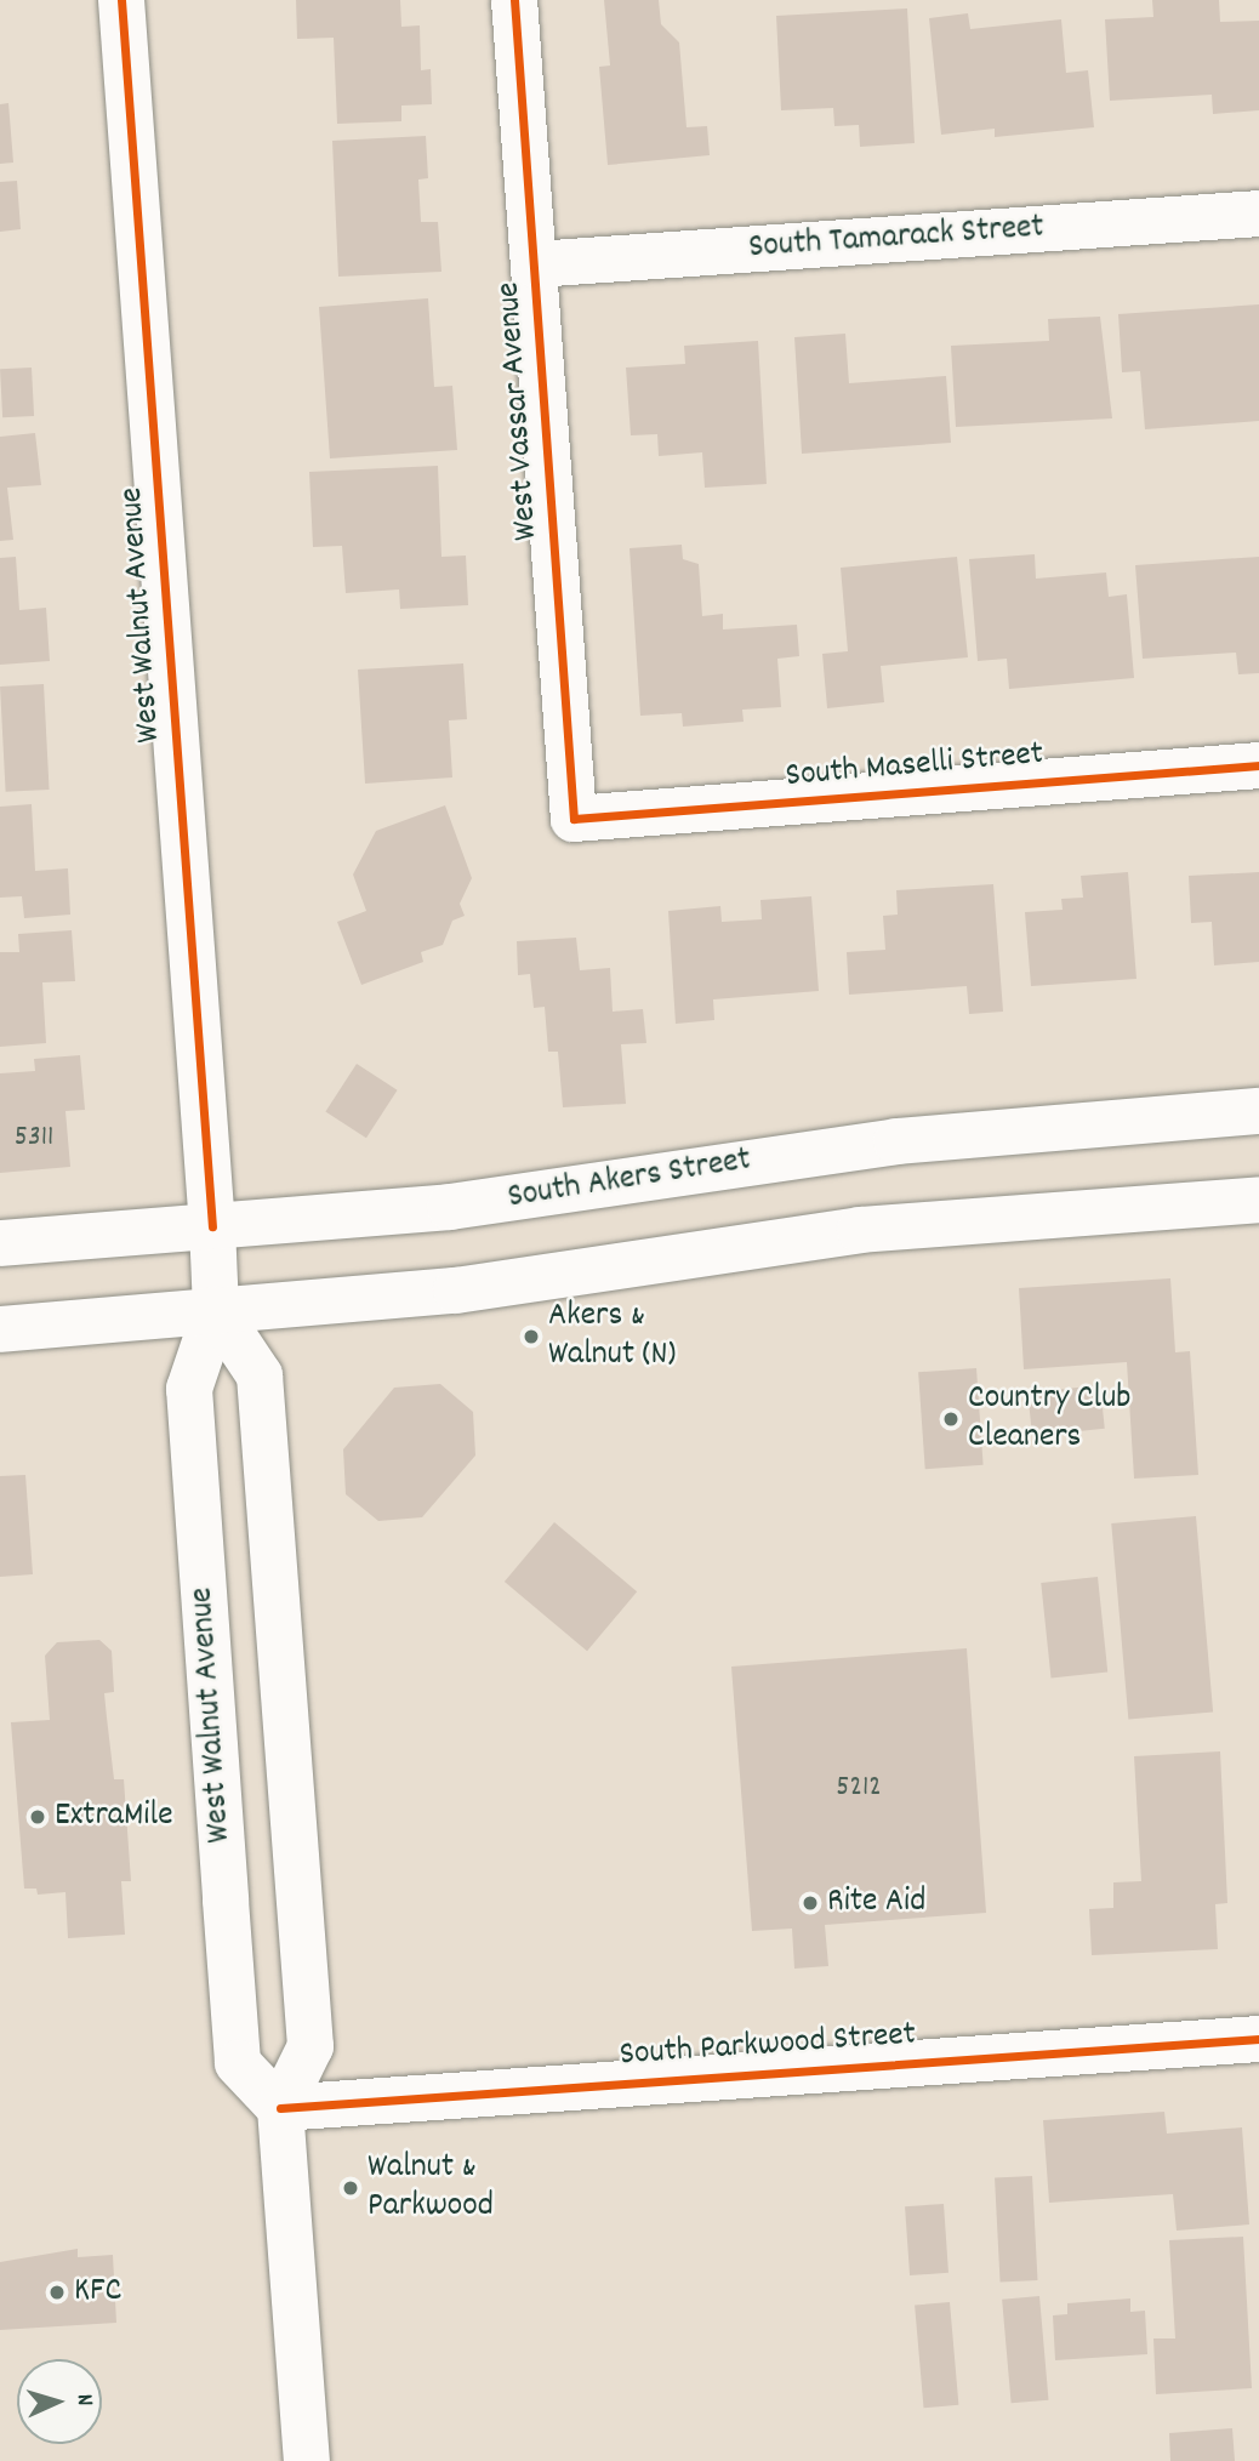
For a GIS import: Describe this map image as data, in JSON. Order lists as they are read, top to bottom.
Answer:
{
  "streets": {
    "main road": [
      "South Tamarack Street",
      "West Vassar Avenue",
      "West Walnut Avenue",
      "South Maselli Street",
      "South Akers Street",
      "South Parkwood Street"
    ]
  },
  "crossings": [
    ["South Tamarack Street", "West Vassar Avenue"],
    ["West Vassar Avenue", "South Maselli Street"],
    ["West Walnut Avenue", "South Akers Street"],
    ["West Walnut Avenue", "South Parkwood Street"]
  ],
  "places": [
    "Akers & Walnut (N)",
    "Country Club Cleaners",
    "ExtraMile",
    "Rite Aid",
    "Walnut & Parkwood",
    "KFC"
  ],
  "house_numbers": ["5311", "5212"],
  "north": "right"
}
